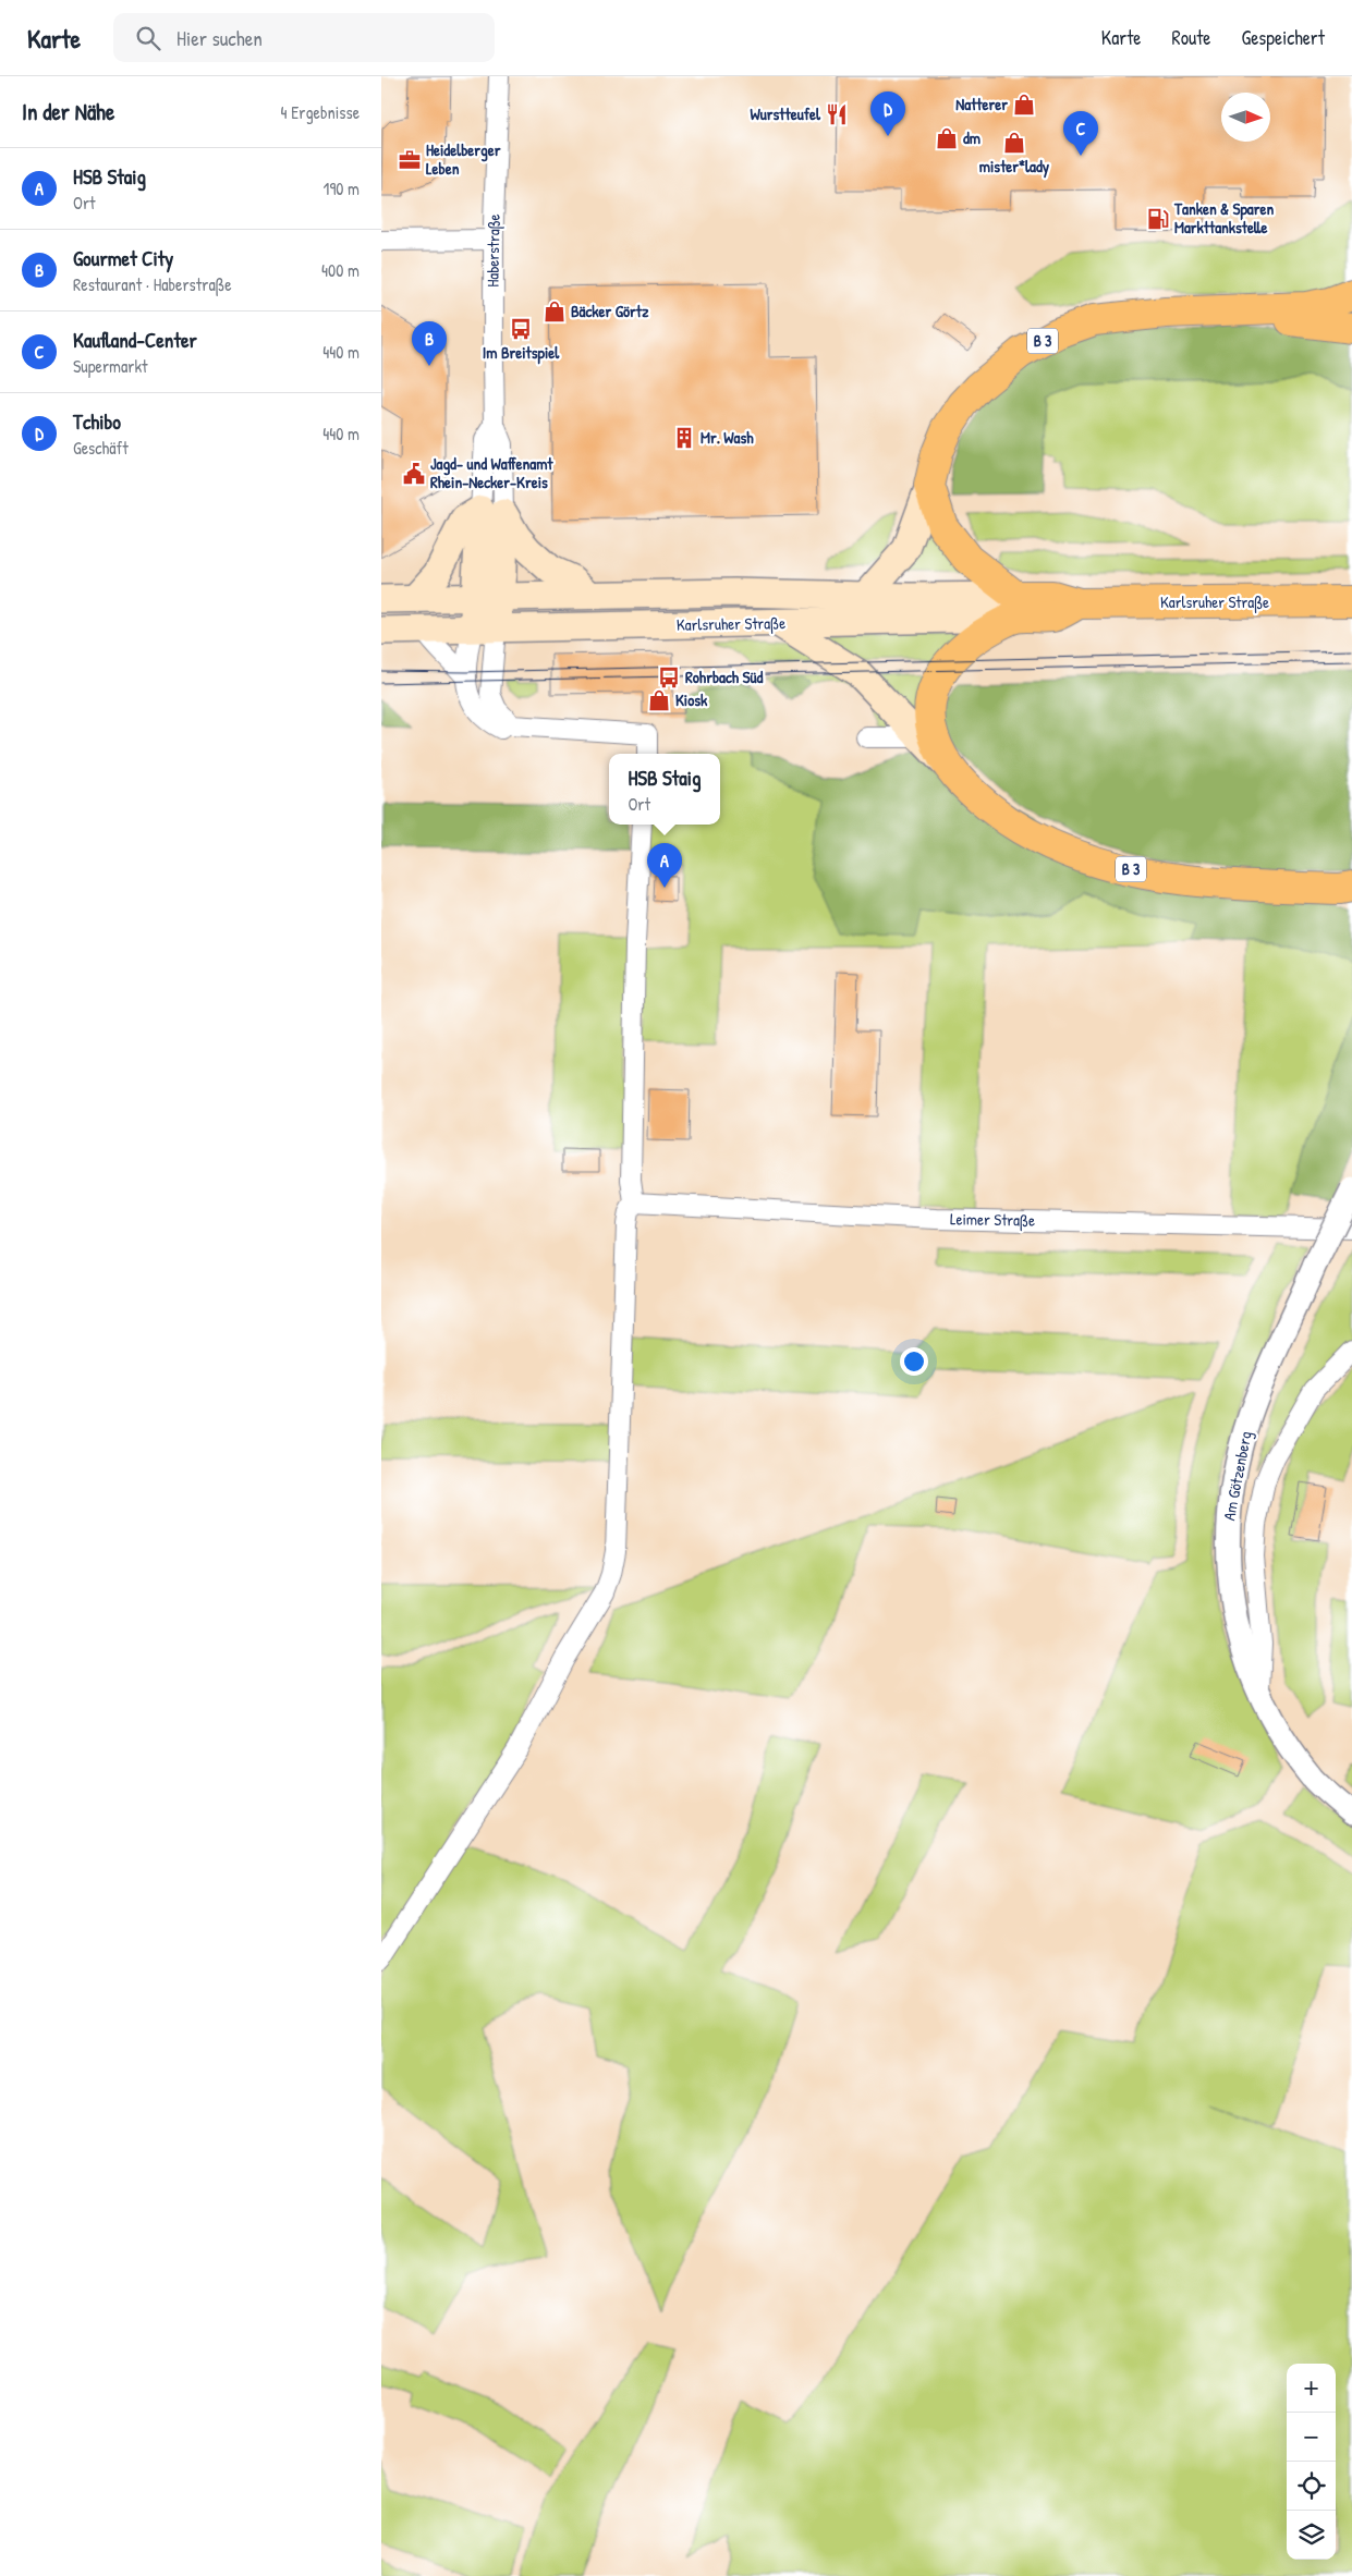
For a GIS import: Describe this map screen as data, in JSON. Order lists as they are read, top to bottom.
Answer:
{
  "streets": {
    "main road": ["B 3", "Karlsruher Straße"],
    "street": ["Haberstraße", "Leimer Straße", "Am Götzenberg"]
  },
  "places": {
    "shop": [
      "Natterer",
      "dm",
      "mister*lady",
      "Bäcker Görtz",
      "Kiosk"
    ],
    "restaurant": ["Wurstteufel"],
    "office": ["Heidelberger Leben"],
    "fuel station": ["Tanken & Sparen Markttankstelle"],
    "bus stop": ["Im Breitspiel", "Rohrbach Süd"],
    "building": ["Mr. Wash"],
    "public building": ["Jagd- und Waffenamt Rhein-Necker-Kreis"]
  },
  "north": "right",
  "page": {
    "header": "Karte",
    "search": "Hier suchen",
    "nav": ["Karte", "Route", "Gespeichert"],
    "heading": ["In der Nähe", "4 Ergebnisse"],
    "pins": [
      "D",
      "C",
      "B",
      "A"
    ],
    "list": [
      {
        "mark": "A",
        "name": "HSB Staig",
        "note": "Ort",
        "value": "190 m"
      },
      {
        "mark": "B",
        "name": "Gourmet City",
        "note": "Restaurant · Haberstraße",
        "value": "400 m"
      },
      {
        "mark": "C",
        "name": "Kaufland-Center",
        "note": "Supermarkt",
        "value": "440 m"
      },
      {
        "mark": "D",
        "name": "Tchibo",
        "note": "Geschäft",
        "value": "440 m"
      }
    ],
    "popup": ["HSB Staig", "Ort"],
    "map_buttons": ["+", "−"]
  }
}
